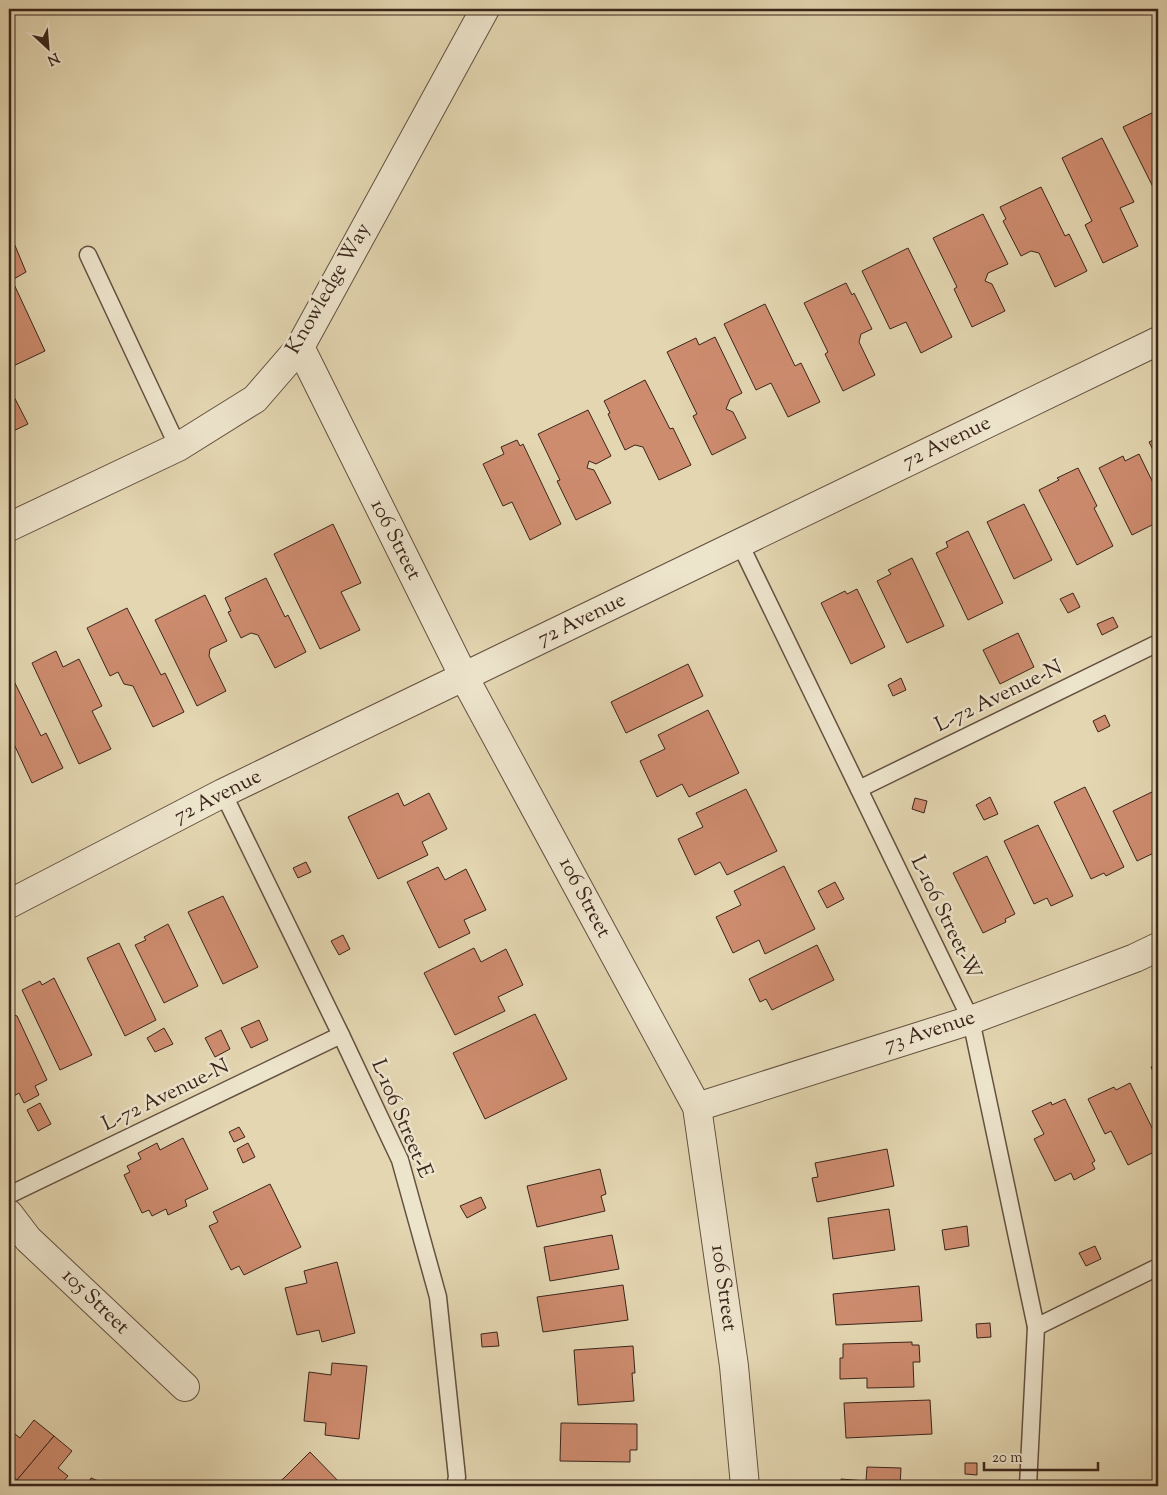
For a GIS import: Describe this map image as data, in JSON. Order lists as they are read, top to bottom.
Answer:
{
  "streets": {
    "street": [
      "Knowledge Way",
      "72 Avenue",
      "106 Street",
      "73 Avenue",
      "105 Street"
    ],
    "lane": ["L-72 Avenue-N", "L-106 Street-W", "L-106 Street-E"]
  },
  "crossings": [
    ["Knowledge Way", "106 Street"],
    ["72 Avenue", "106 Street"],
    ["72 Avenue", "L-106 Street-W"],
    ["72 Avenue", "L-106 Street-E"],
    ["106 Street", "73 Avenue"],
    ["L-72 Avenue-N", "L-106 Street-W"],
    ["L-72 Avenue-N", "L-106 Street-E"],
    ["L-106 Street-W", "73 Avenue"]
  ],
  "scale_bar": "20 m",
  "north": "bottom right"
}
